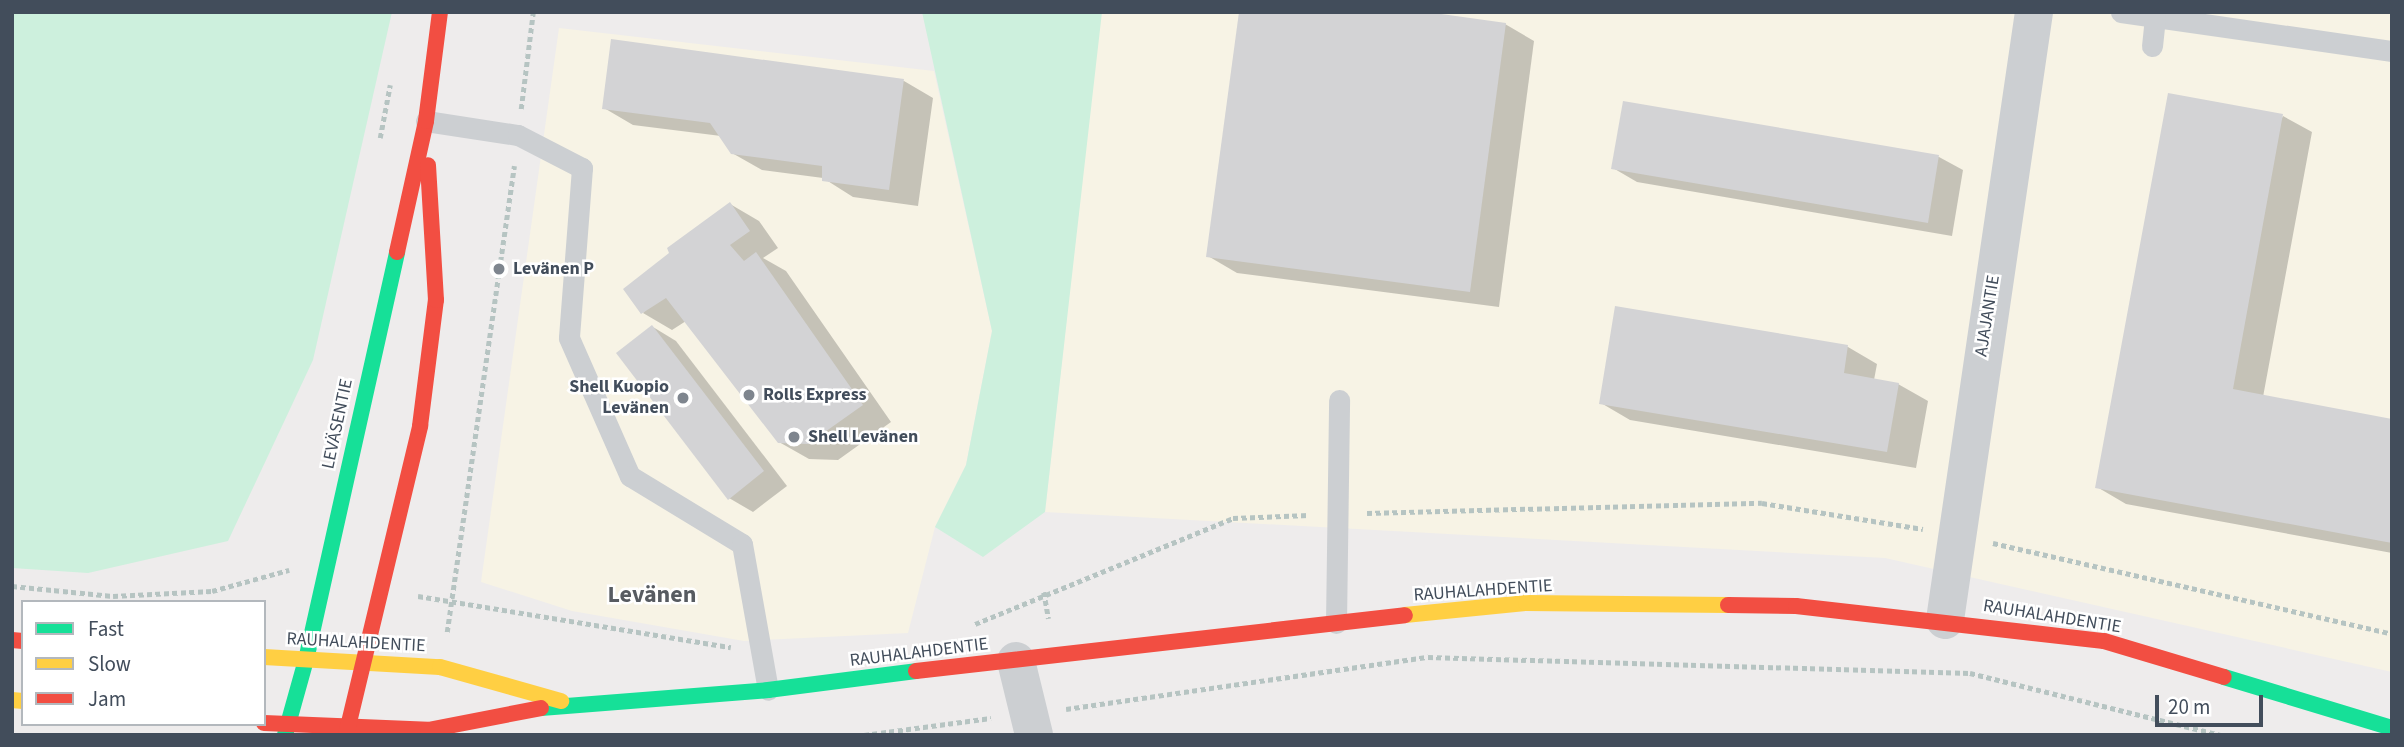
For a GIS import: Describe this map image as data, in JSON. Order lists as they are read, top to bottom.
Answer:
{
  "streets": {
    "main road": ["LEVÄSENTIE", "RAUHALAHDENTIE"],
    "street": ["AJAJANTIE"]
  },
  "crossings": [
    ["AJAJANTIE", "RAUHALAHDENTIE"],
    ["LEVÄSENTIE", "RAUHALAHDENTIE"]
  ],
  "districts": ["Levänen"],
  "places": [
    "Levänen P",
    "Rolls Express",
    "Shell Kuopio Levänen",
    "Shell Levänen"
  ],
  "legend": ["Fast", "Slow", "Jam"],
  "scale_bar": "20 m"
}
